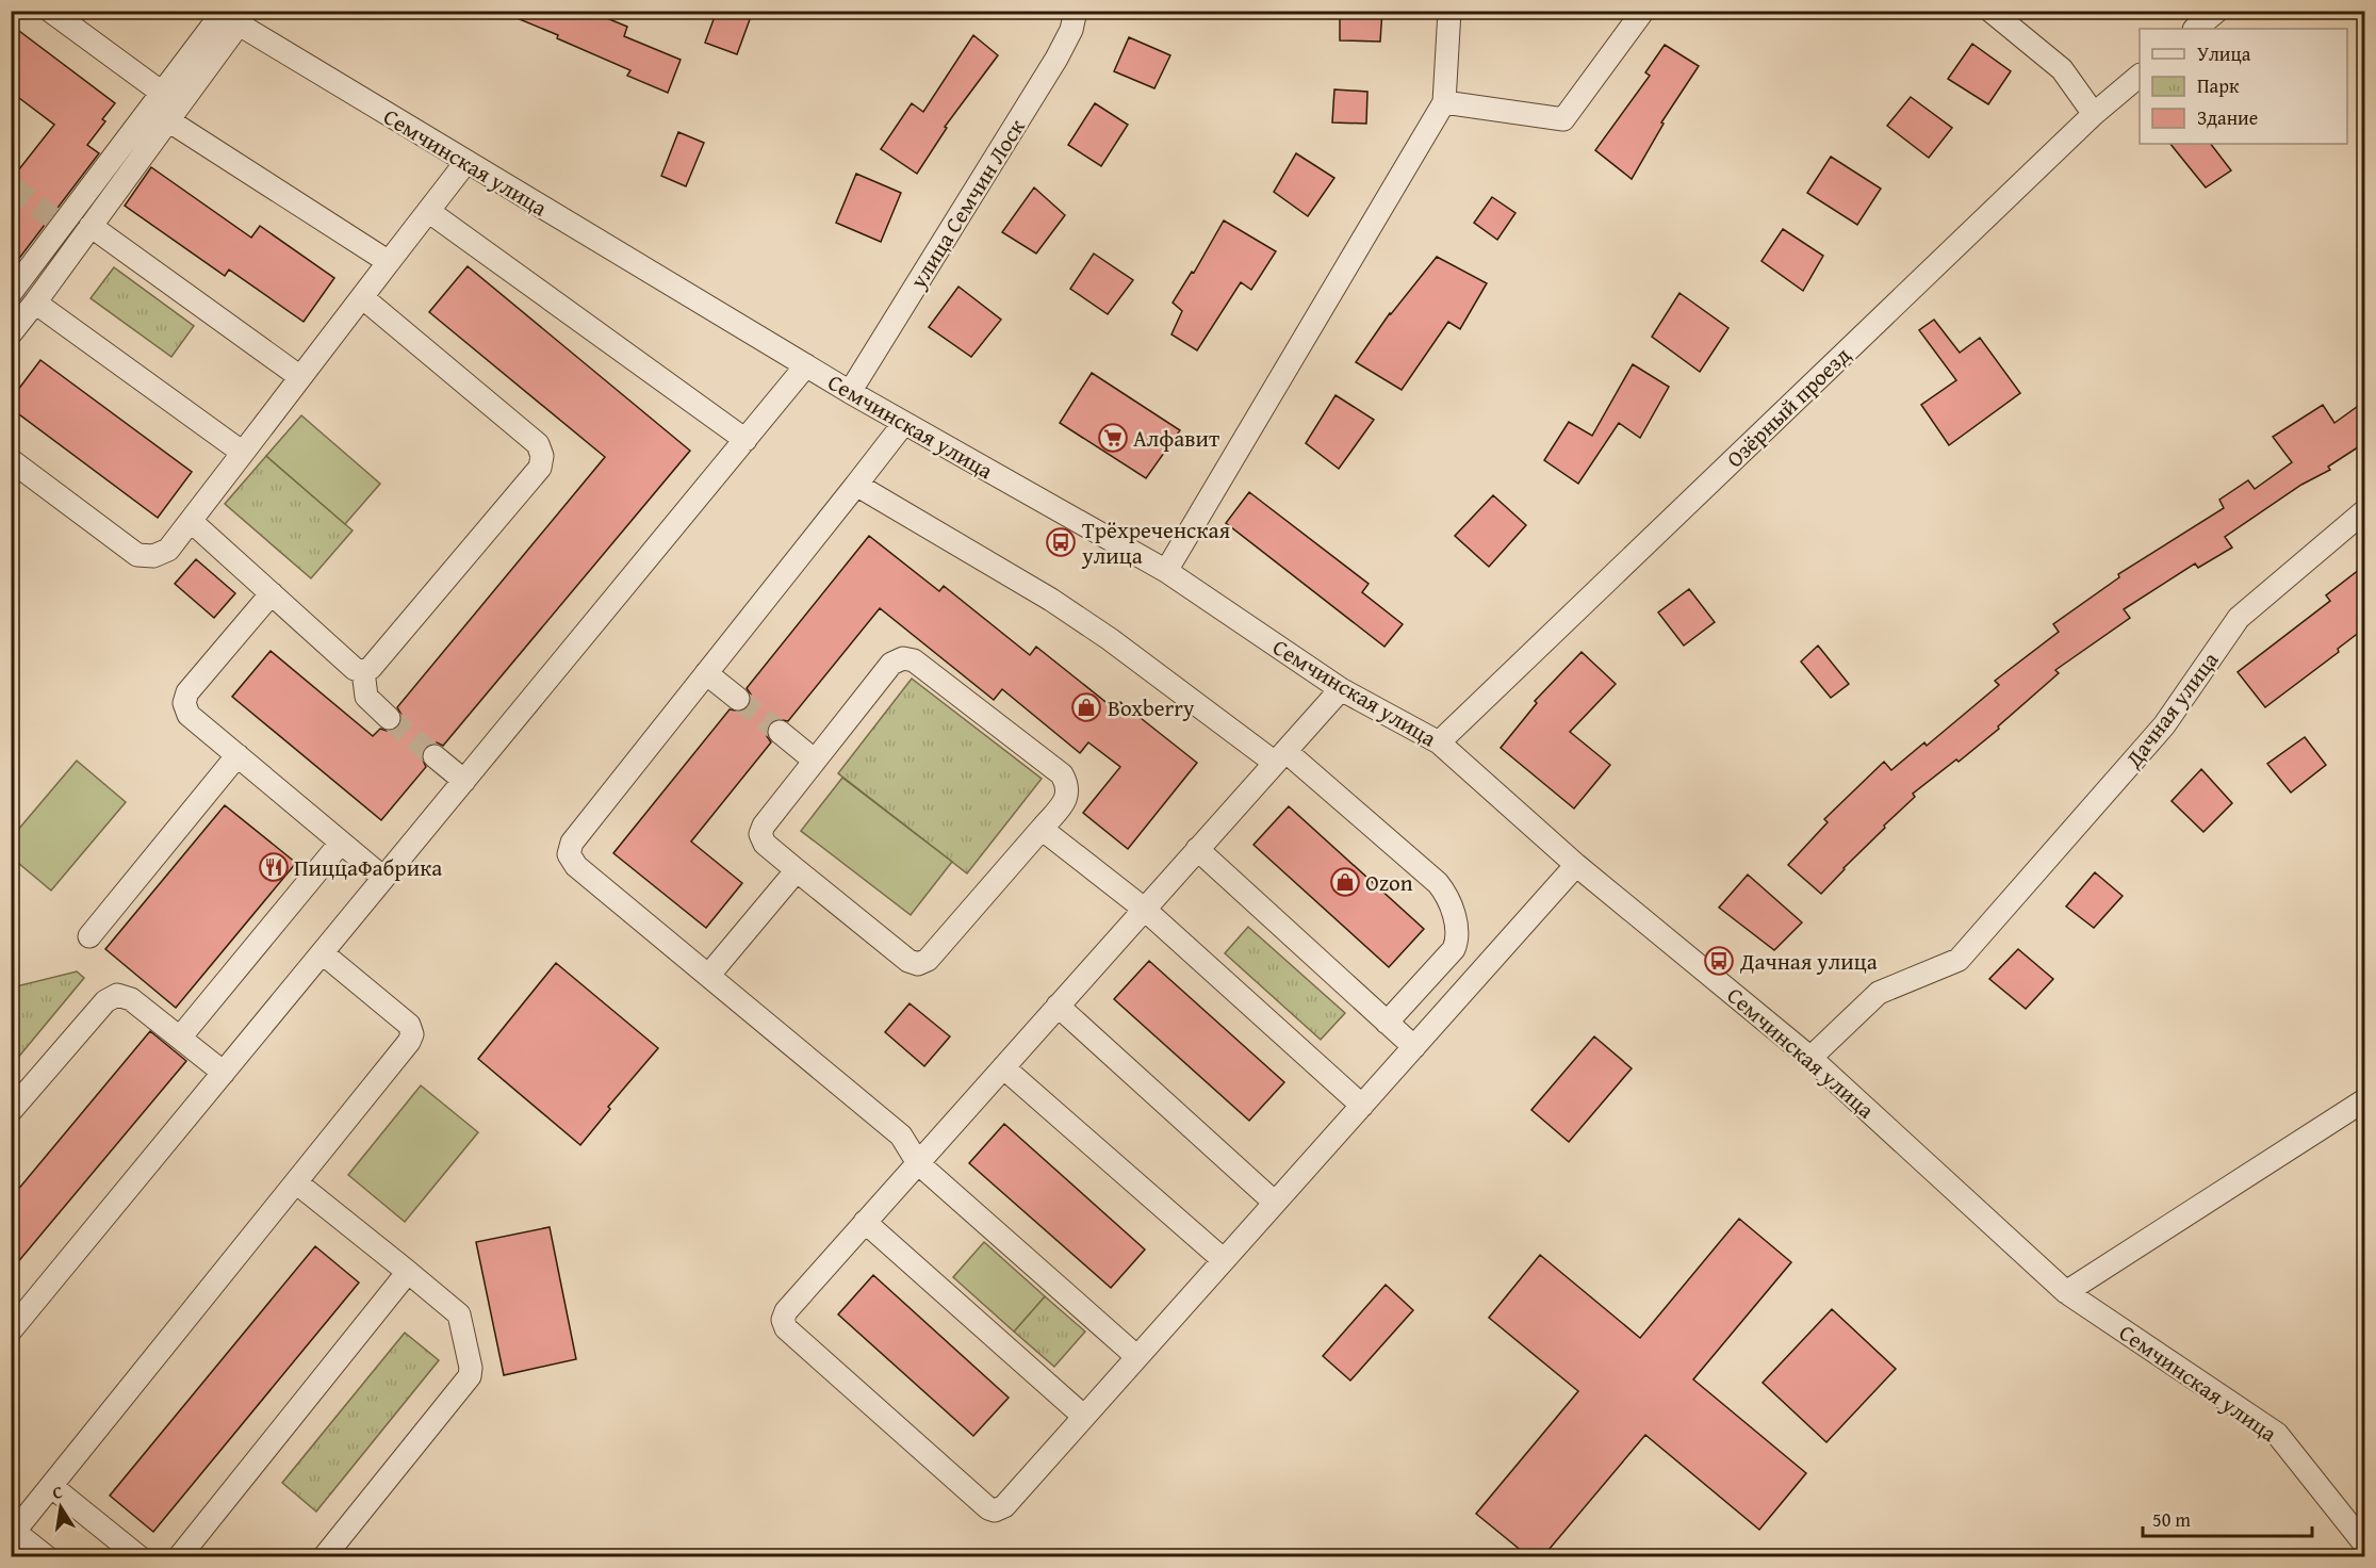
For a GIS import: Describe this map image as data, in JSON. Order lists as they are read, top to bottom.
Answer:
{
  "streets": {
    "street": [
      "Семчинская улица",
      "улица Семчин Лоск",
      "Озёрный проезд",
      "Дачная улица"
    ]
  },
  "crossings": [
    ["Семчинская улица", "улица Семчин Лоск"],
    ["Семчинская улица", "Озёрный проезд"],
    ["Семчинская улица", "Дачная улица"]
  ],
  "places": {
    "supermarket": ["Алфавит"],
    "bus stop": ["Трёхреченская улица", "Дачная улица"],
    "shop": ["Boxberry", "Ozon"],
    "restaurant": ["ПиццаФабрика"]
  },
  "legend": ["Улица", "Парк", "Здание"],
  "scale_bar": "50 m",
  "north": "top"
}
